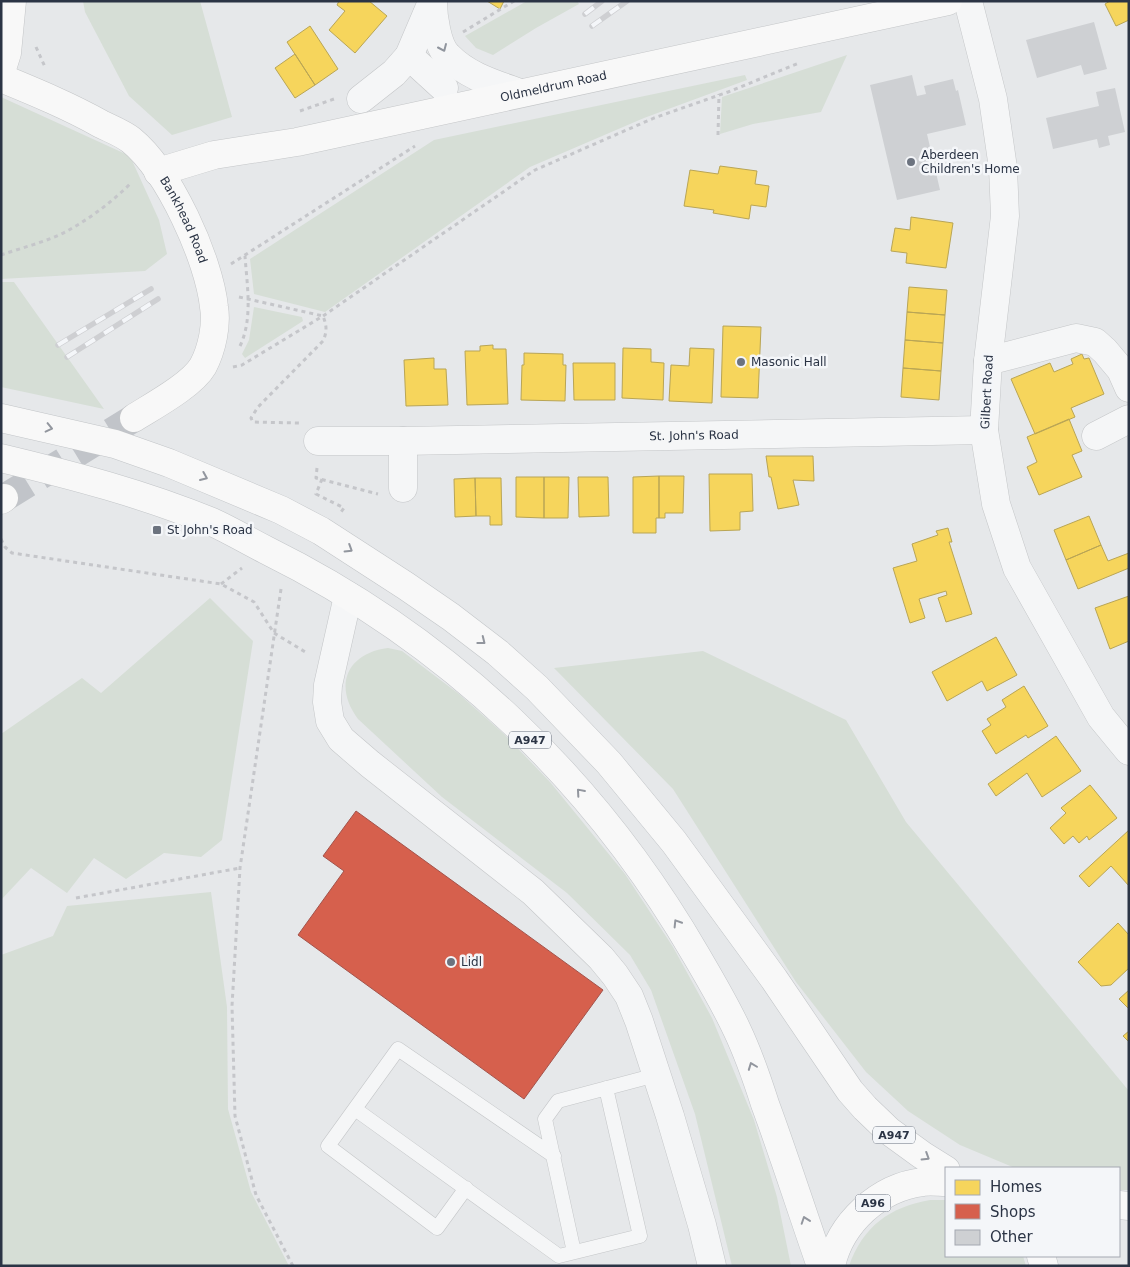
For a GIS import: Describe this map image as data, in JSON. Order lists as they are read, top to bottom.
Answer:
{
  "streets": {
    "main road": [
      "Oldmeldrum Road",
      "Bankhead Road",
      "A947",
      "A96"
    ],
    "street": ["Gilbert Road", "St. John's Road"]
  },
  "crossings": [
    ["Oldmeldrum Road", "Bankhead Road"],
    ["Gilbert Road", "St. John's Road"]
  ],
  "places": {
    "other": ["Aberdeen Children's Home", "Masonic Hall", "Lidl"],
    "transit": ["St John's Road"]
  },
  "legend": ["Homes", "Shops", "Other"]
}
